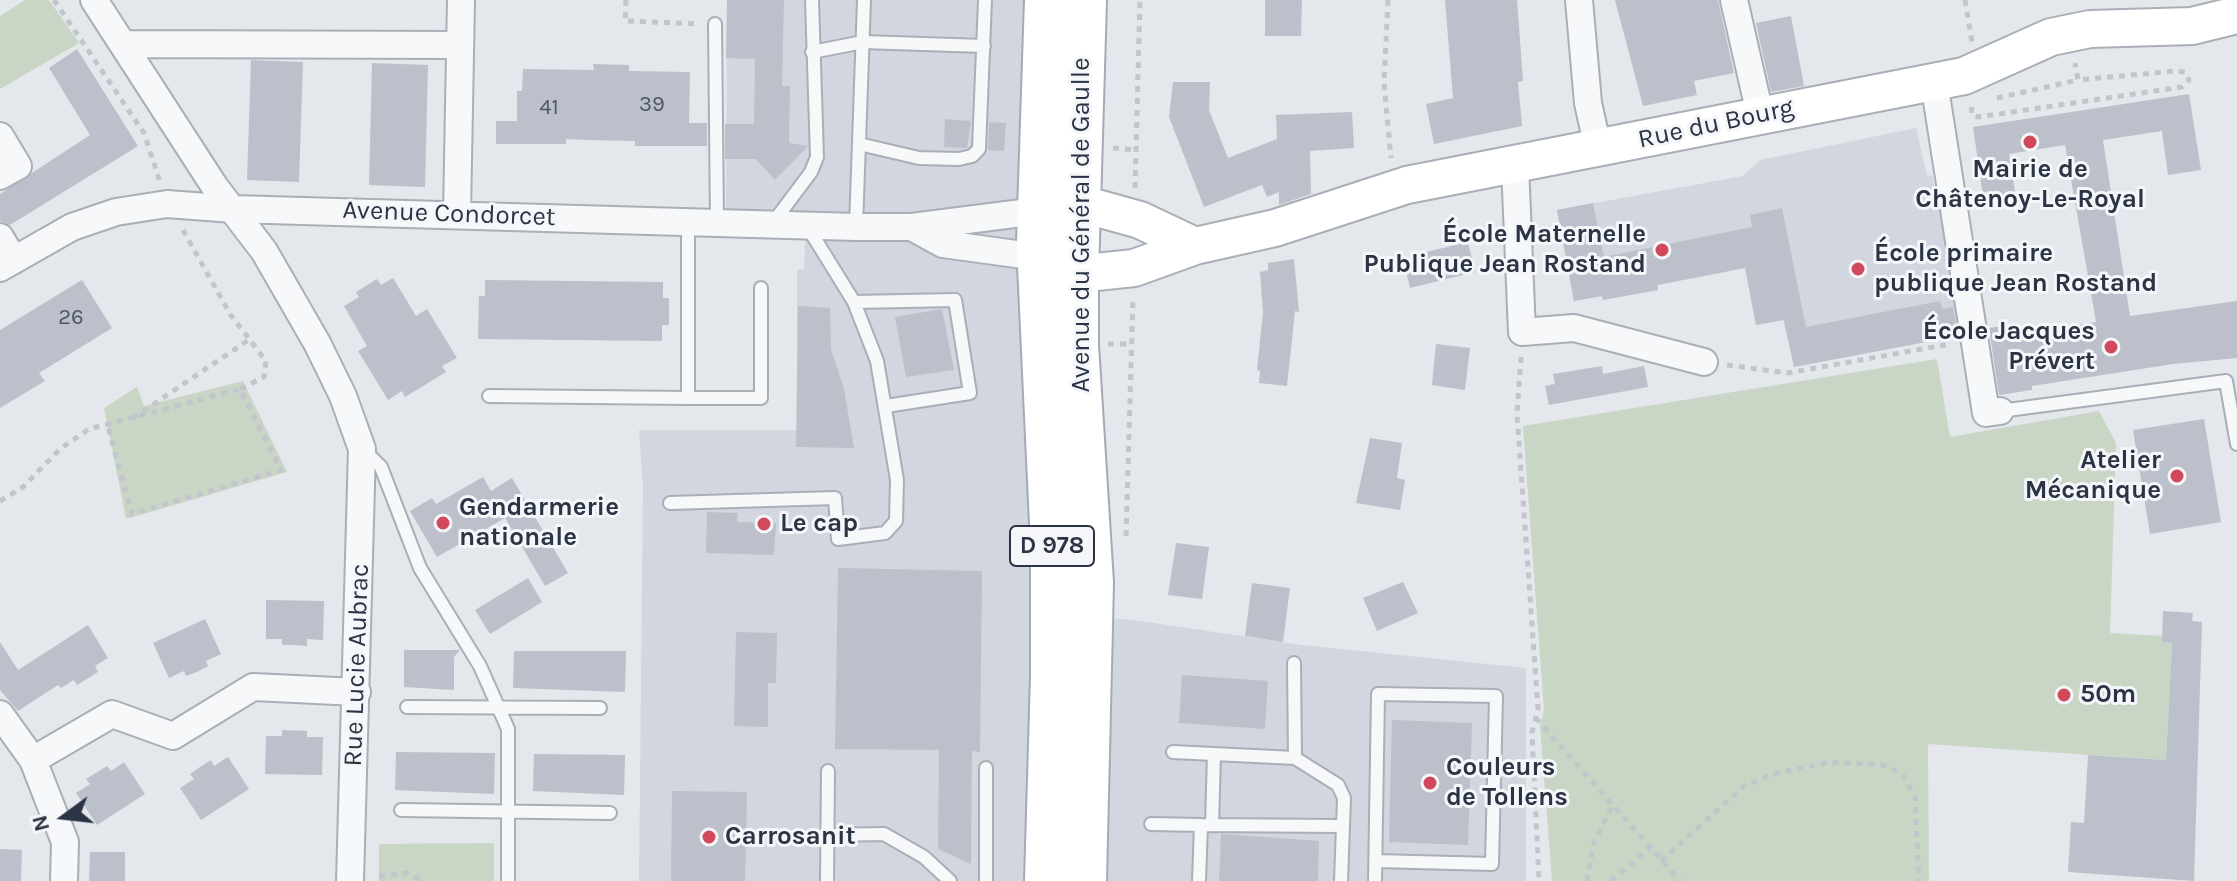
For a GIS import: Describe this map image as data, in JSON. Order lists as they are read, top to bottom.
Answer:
{
  "streets": {
    "main road": ["Avenue du Général de Gaulle", "D 978"],
    "street": ["Rue du Bourg", "Avenue Condorcet", "Rue Lucie Aubrac"]
  },
  "crossings": [
    ["Rue du Bourg", "Avenue Condorcet"],
    ["Rue du Bourg", "Avenue du Général de Gaulle"],
    ["Avenue Condorcet", "Avenue du Général de Gaulle"]
  ],
  "places": [
    "Mairie de Châtenoy-Le-Royal",
    "École Maternelle Publique Jean Rostand",
    "École primaire publique Jean Rostand",
    "École Jacques Prévert",
    "Atelier Mécanique",
    "Gendarmerie nationale",
    "Le cap",
    "50m",
    "Couleurs de Tollens",
    "Carrosanit"
  ],
  "house_numbers": ["39", "41", "26"],
  "north": "left"
}
